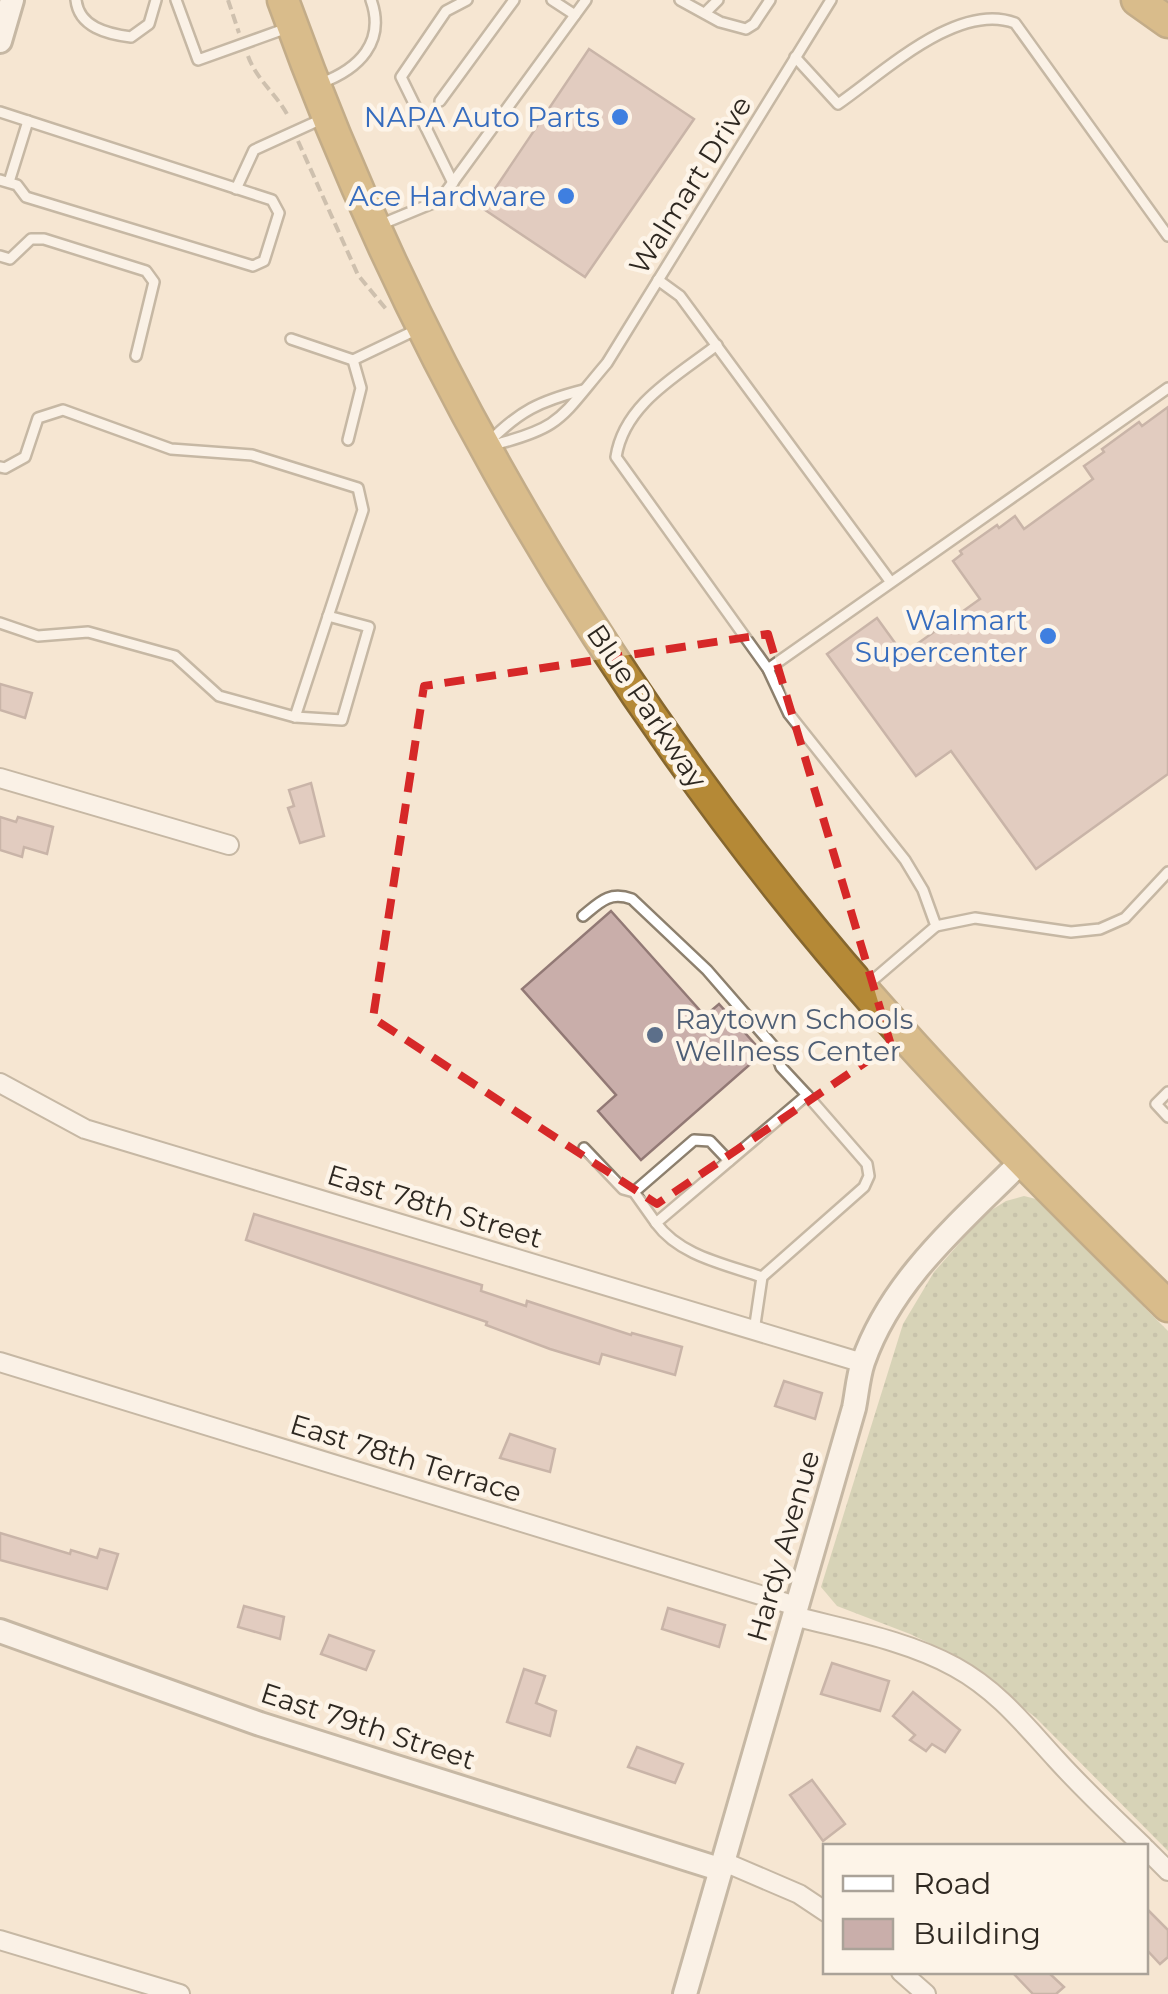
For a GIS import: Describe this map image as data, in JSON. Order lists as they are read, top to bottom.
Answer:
{
  "streets": {
    "highway": ["Blue Parkway"],
    "street": [
      "East 78th Street",
      "East 78th Terrace",
      "Hardy Avenue",
      "East 79th Street"
    ],
    "lane": ["Walmart Drive"]
  },
  "crossings": [
    ["Walmart Drive", "Blue Parkway"],
    ["Blue Parkway", "Hardy Avenue"],
    ["East 78th Street", "Hardy Avenue"],
    ["East 78th Terrace", "Hardy Avenue"],
    ["Hardy Avenue", "East 79th Street"]
  ],
  "places": [
    "NAPA Auto Parts",
    "Ace Hardware",
    "Walmart Supercenter",
    "Raytown Schools Wellness Center"
  ],
  "legend": ["Road", "Building"]
}
